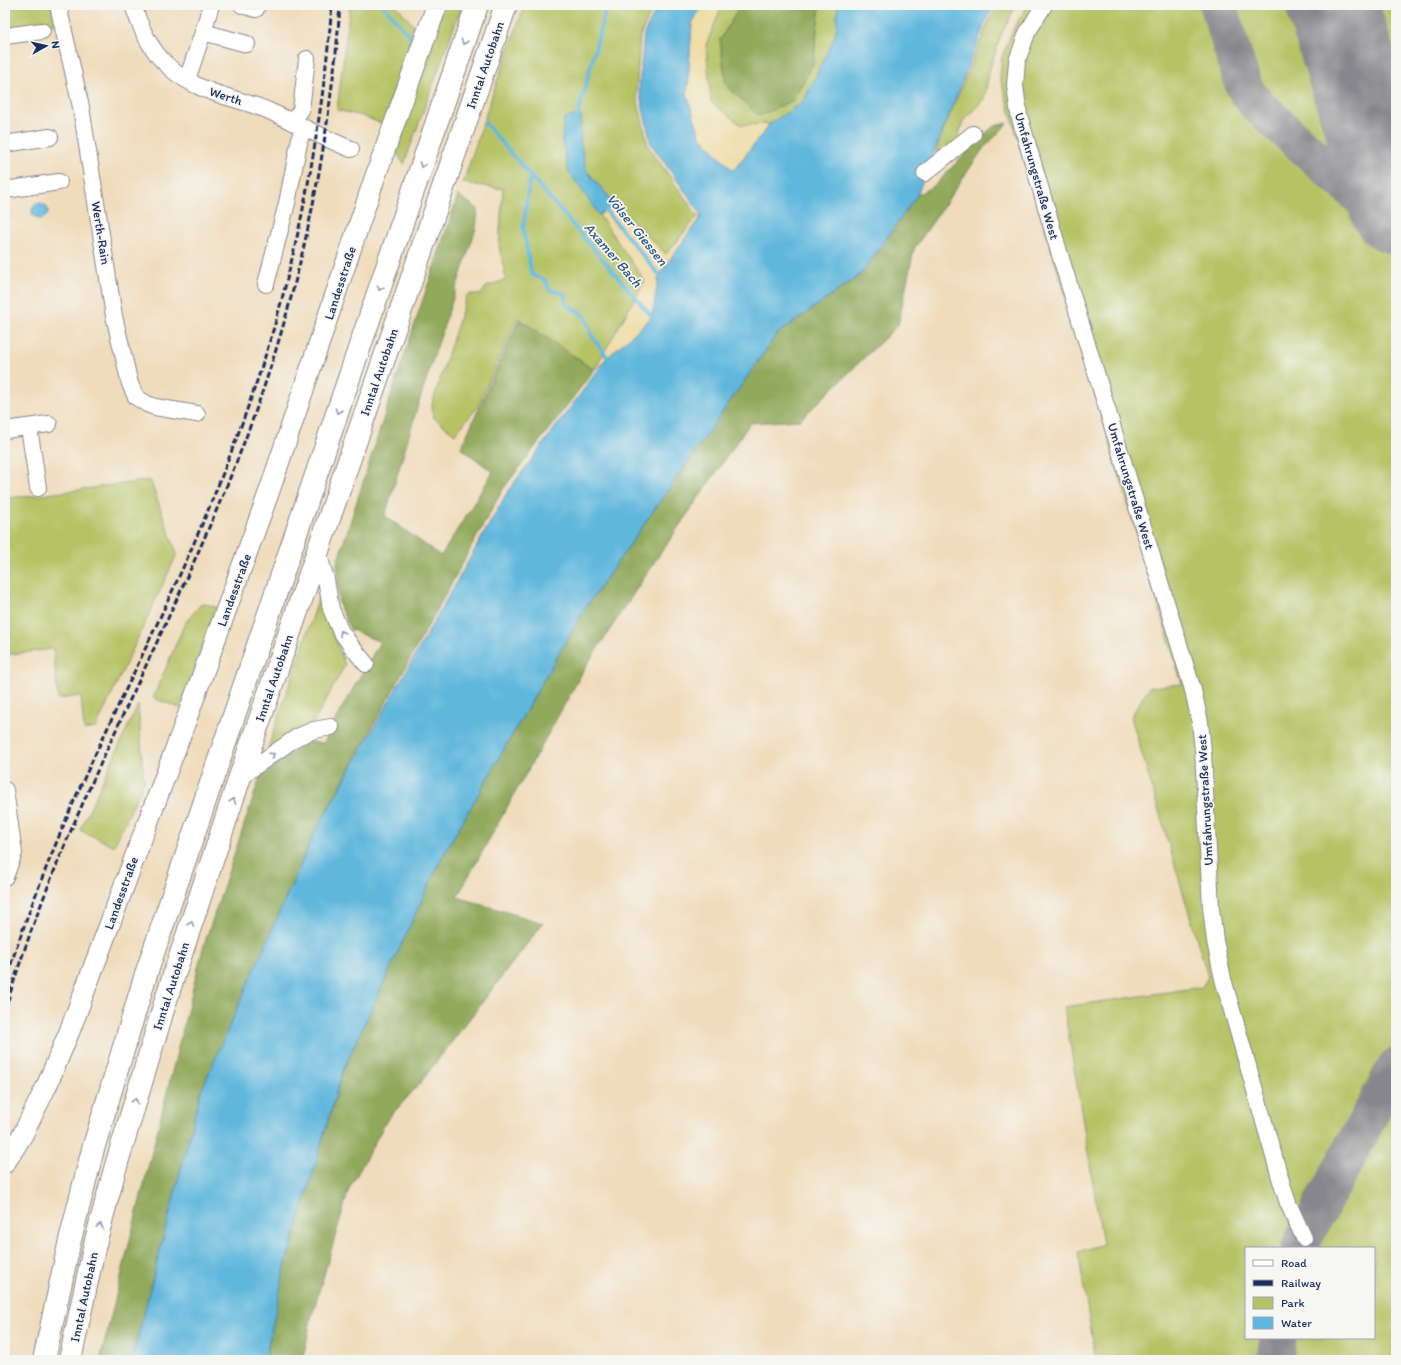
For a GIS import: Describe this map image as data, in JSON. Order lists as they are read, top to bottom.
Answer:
{
  "streets": {
    "highway": ["Inntal Autobahn"],
    "main road": ["Landesstraße"],
    "street": ["Werth", "Umfahrungstraße West", "Werth-Rain"]
  },
  "water": ["Völser Giessen", "Axamer Bach"],
  "legend": [
    "Road",
    "Railway",
    "Park",
    "Water"
  ],
  "north": "right"
}
